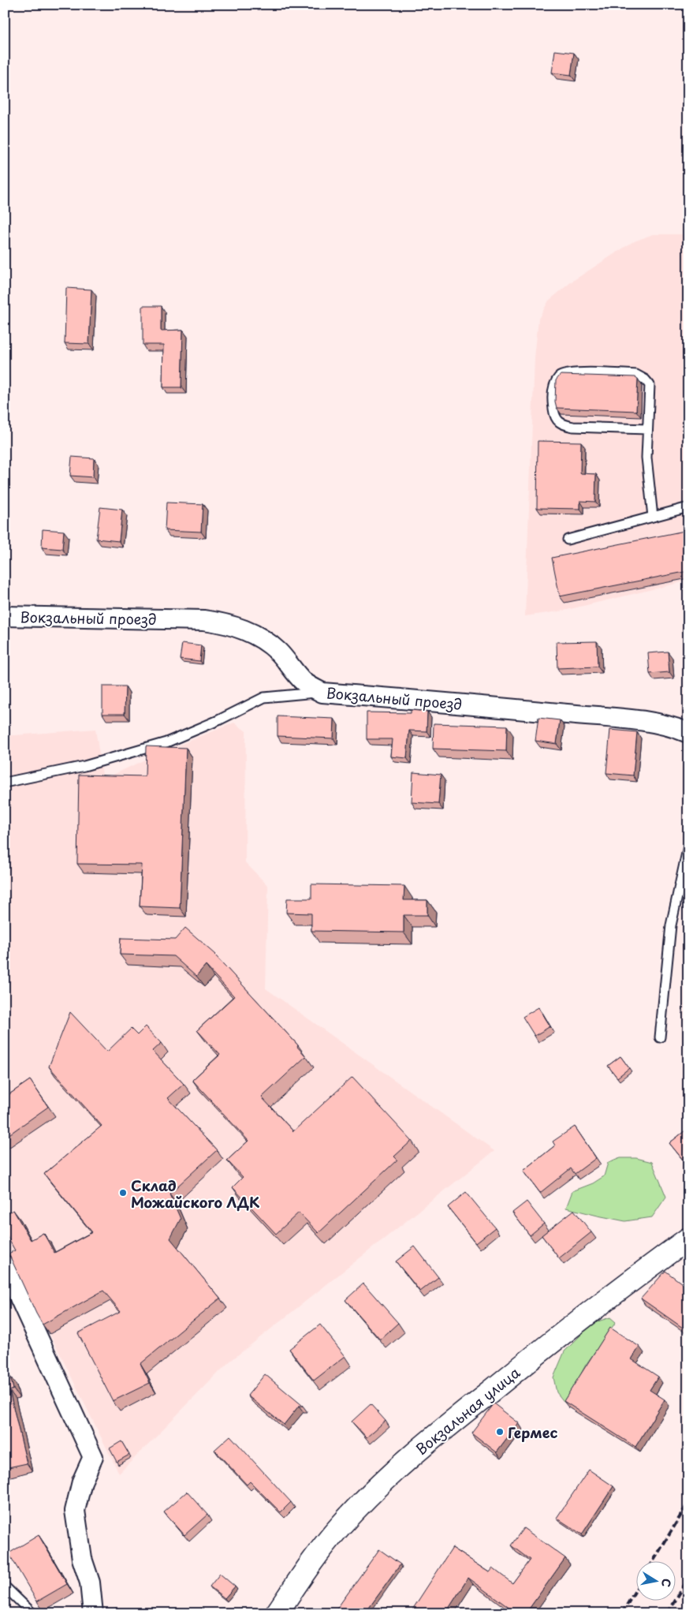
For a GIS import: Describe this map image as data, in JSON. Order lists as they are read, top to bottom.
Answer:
{
  "streets": {
    "main road": ["Вокзальная улица"],
    "street": ["Вокзальный проезд"]
  },
  "places": ["Склад Можайского ЛДК", "Гермес"],
  "north": "right"
}
